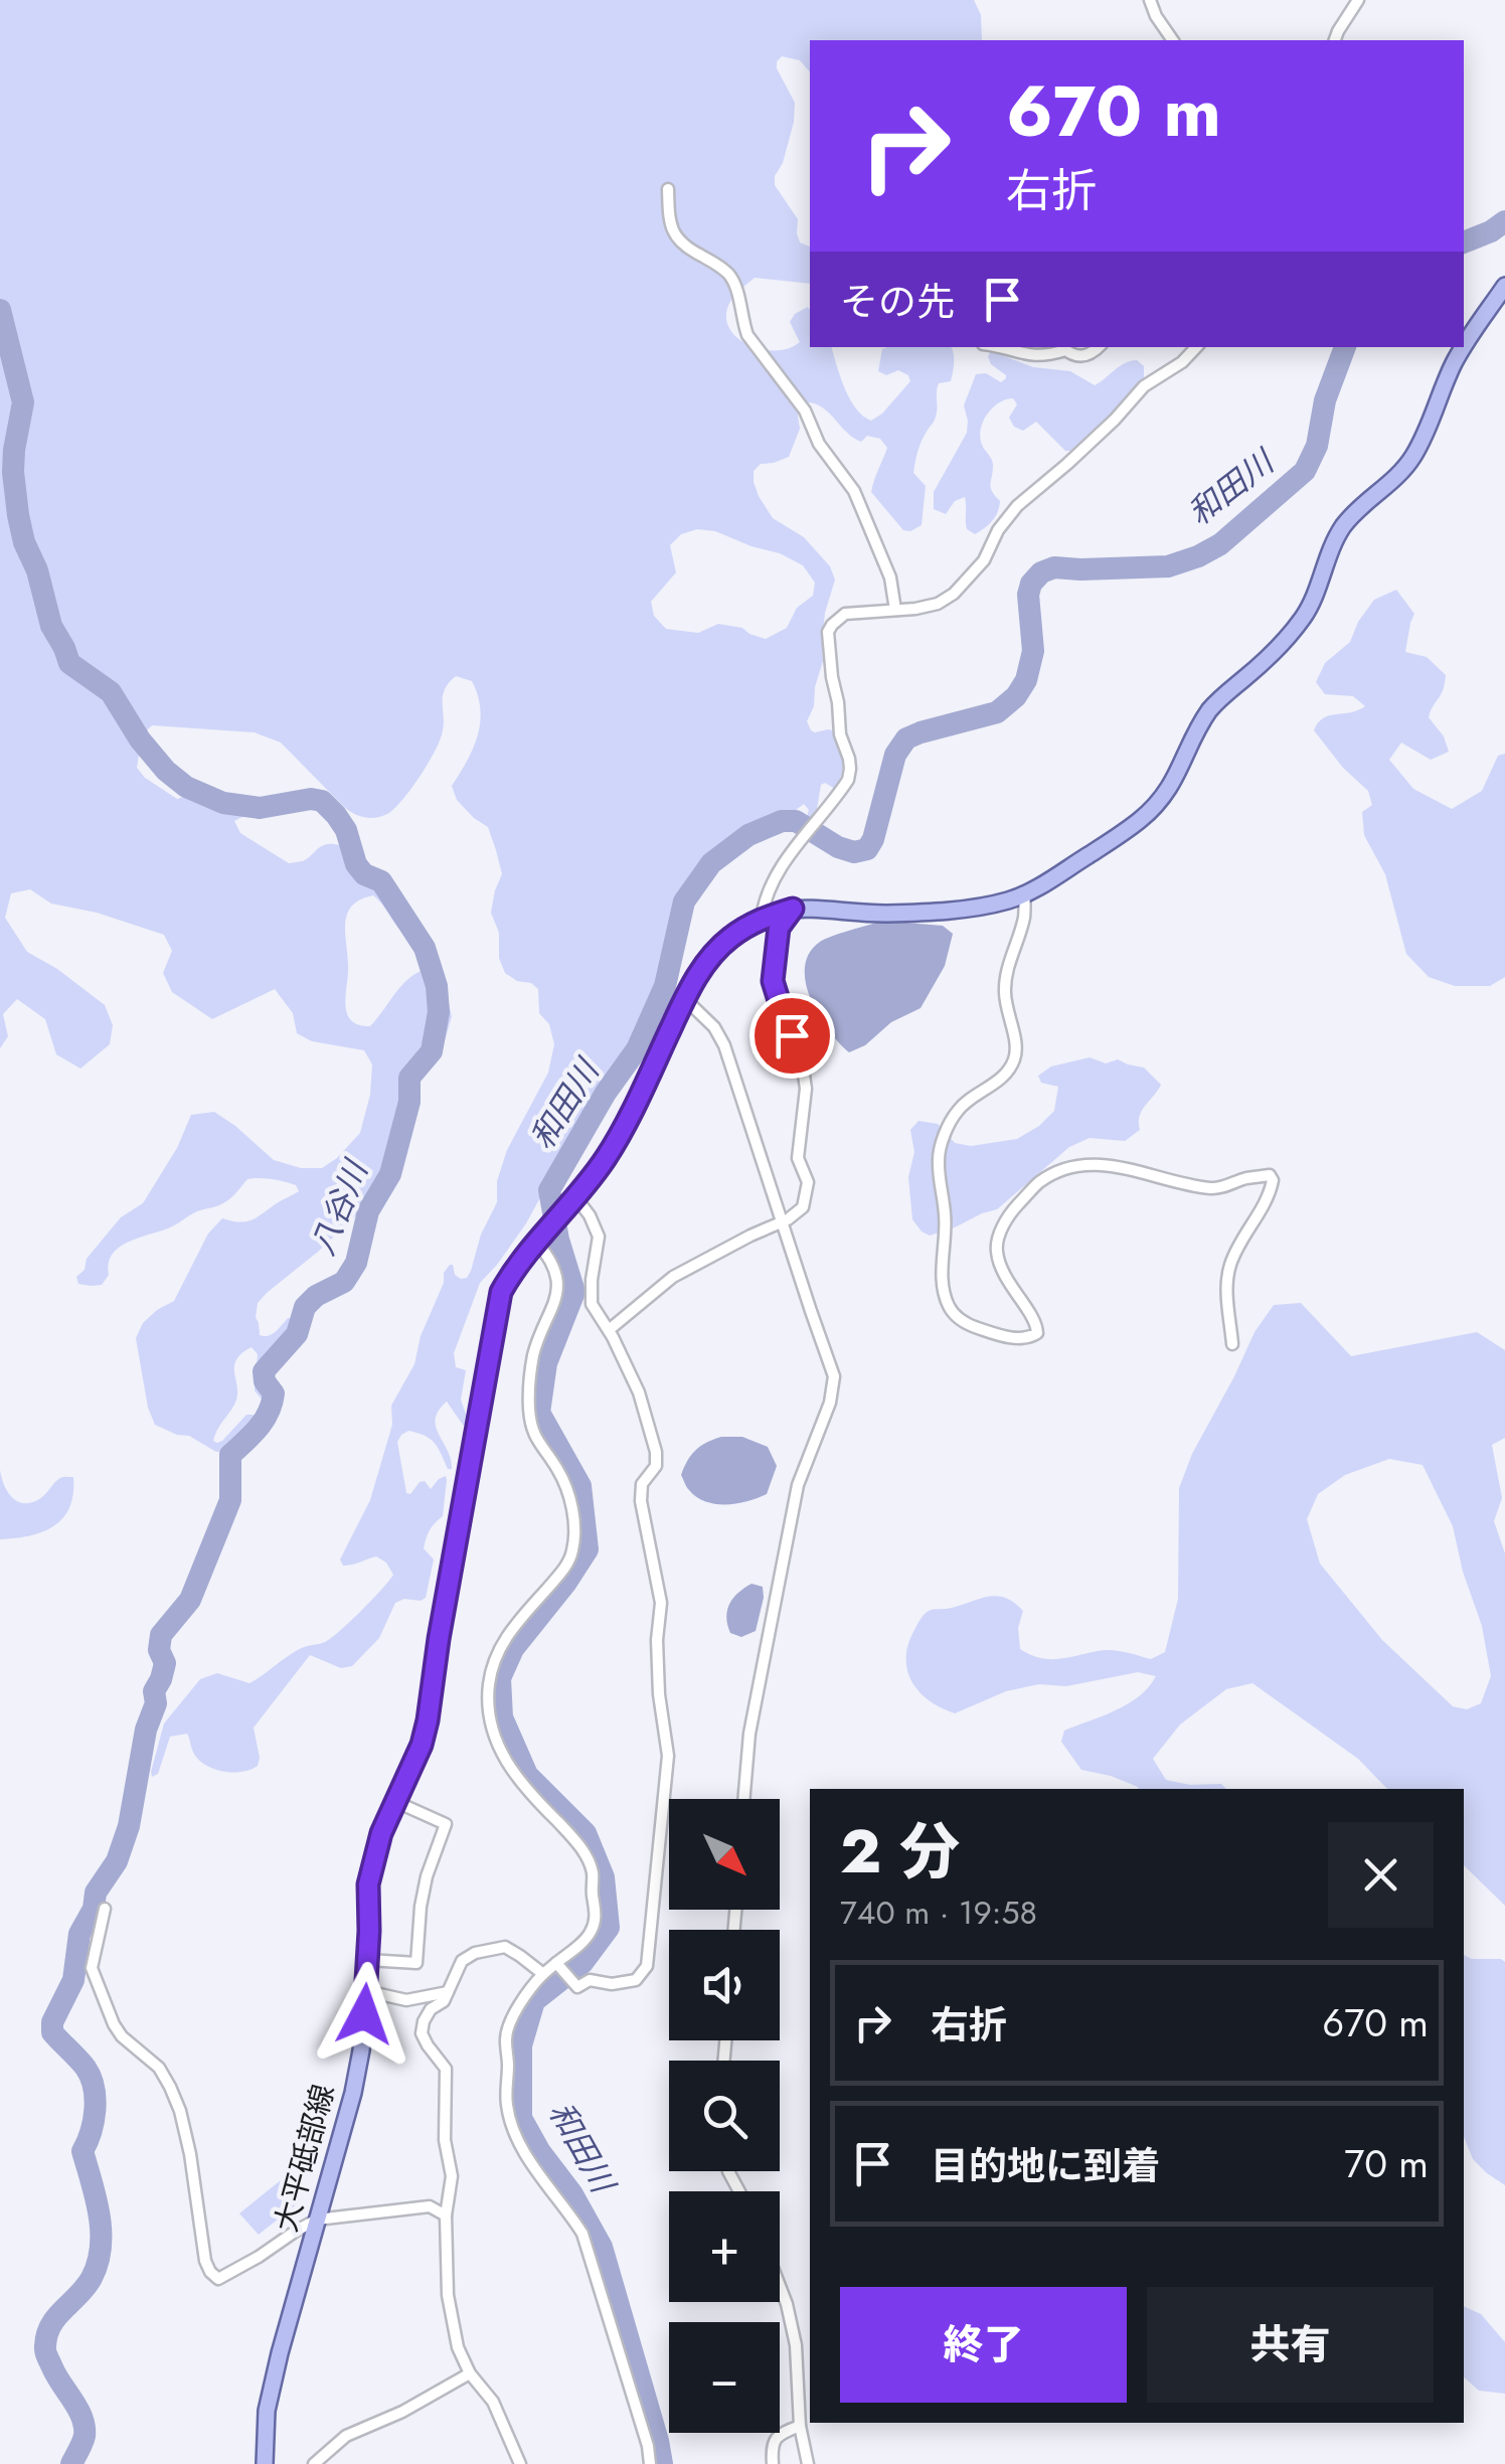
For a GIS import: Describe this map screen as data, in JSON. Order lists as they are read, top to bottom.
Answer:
{
  "streets": {
    "main road": ["大平砥部線"]
  },
  "water": ["和田川", "八谷川"],
  "north": "bottom right",
  "page": {
    "turn": ["670 m", "右折"],
    "then": "その先",
    "heading": ["2 分", "740 m · 19:58"],
    "map_buttons": ["+", "−"],
    "list": [
      {
        "name": "右折",
        "value": "670 m"
      },
      {
        "name": "目的地に到着",
        "value": "70 m"
      }
    ],
    "buttons": ["終了", "共有"]
  }
}
